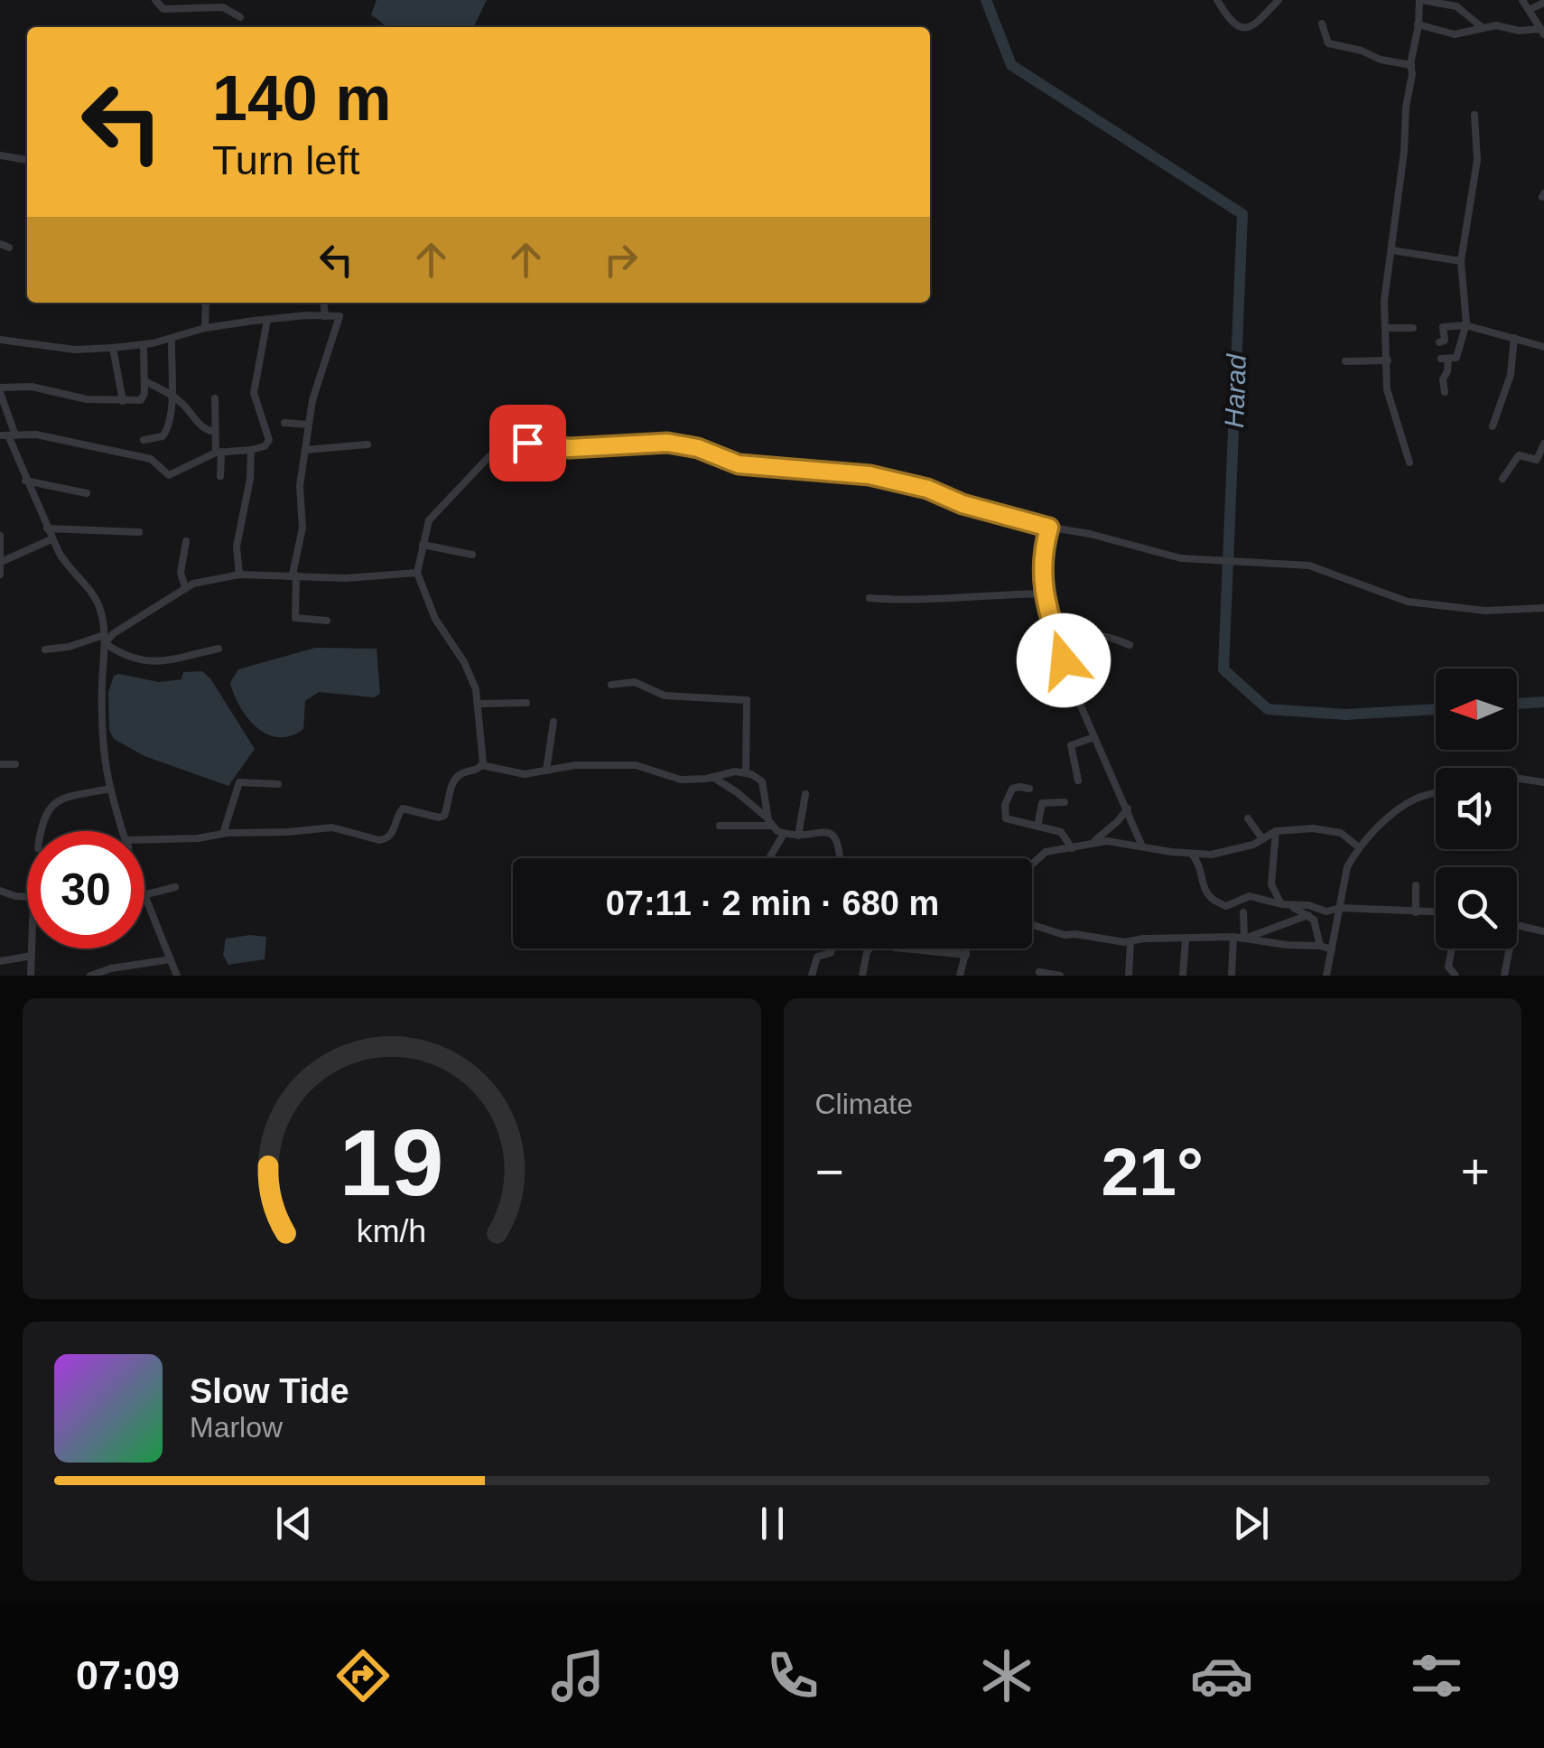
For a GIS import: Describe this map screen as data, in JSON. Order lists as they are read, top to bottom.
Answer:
{
  "water": ["Harad"],
  "north": "left",
  "page": {
    "turn": ["140 m", "Turn left"],
    "limit": "30",
    "trip": "07:11 · 2 min · 680 m",
    "tile": "Climate",
    "heat": ["−", "21°", "+"],
    "song": ["Slow Tide", "Marlow"],
    "tabs": "07:09",
    "gauge": ["19", "km/h"]
  }
}
